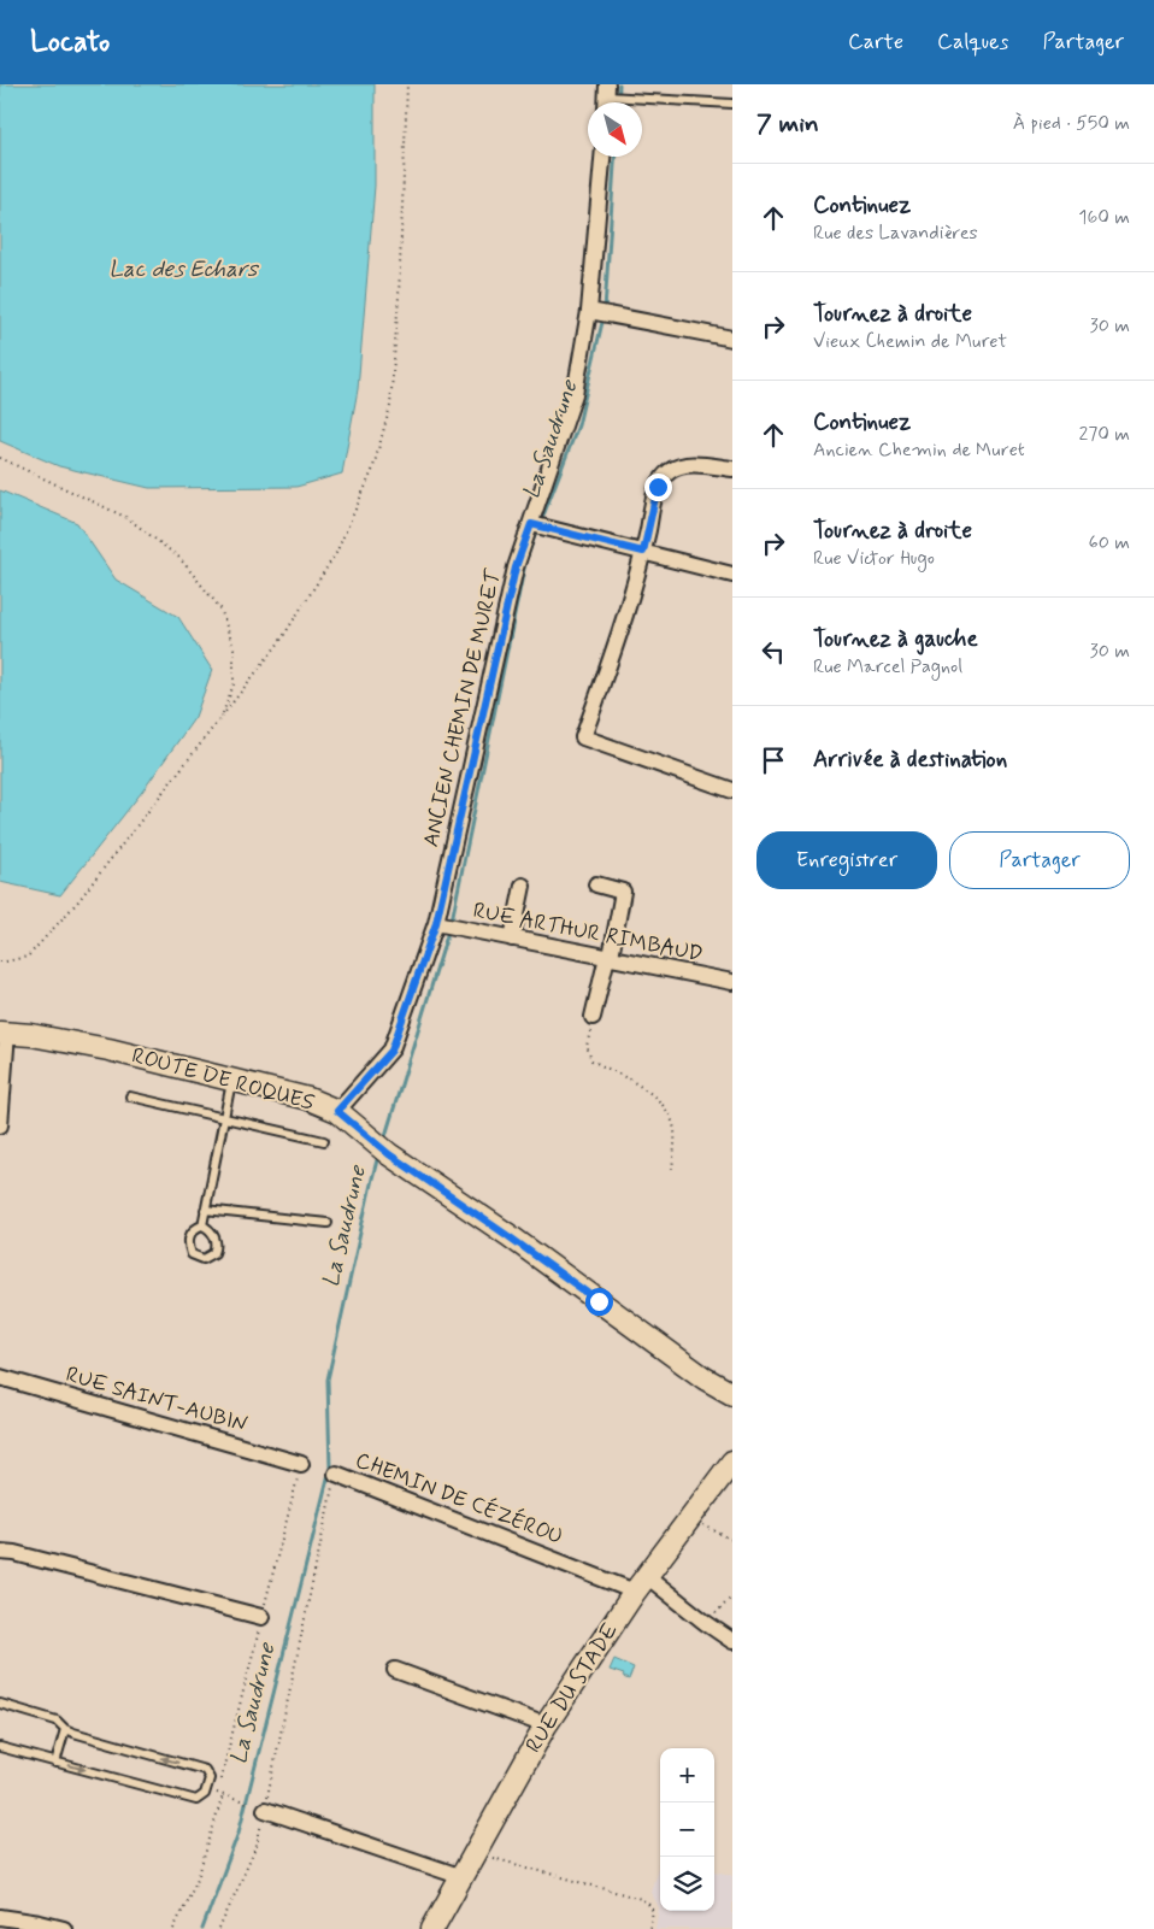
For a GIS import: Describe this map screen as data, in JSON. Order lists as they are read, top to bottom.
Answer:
{
  "streets": {
    "street": [
      "ANCIEN CHEMIN DE MURET",
      "RUE ARTHUR RIMBAUD",
      "ROUTE DE ROQUES",
      "RUE SAINT-AUBIN",
      "CHEMIN DE CÉZÉROU",
      "RUE DU STADE"
    ]
  },
  "crossings": [
    ["ANCIEN CHEMIN DE MURET", "RUE ARTHUR RIMBAUD"],
    ["ANCIEN CHEMIN DE MURET", "ROUTE DE ROQUES"],
    ["CHEMIN DE CÉZÉROU", "RUE DU STADE"]
  ],
  "water": ["Lac des Echars", "La Saudrune"],
  "north": "bottom right",
  "page": {
    "header": "Locato",
    "nav": ["Carte", "Calques", "Partager"],
    "heading": ["7 min", "À pied · 550 m"],
    "list": [
      ["Continuez", "Rue des Lavandières", "160 m"],
      ["Tournez à droite", "Vieux Chemin de Muret", "30 m"],
      ["Continuez", "Ancien Chemin de Muret", "270 m"],
      ["Tournez à droite", "Rue Victor Hugo", "60 m"],
      ["Tournez à gauche", "Rue Marcel Pagnol", "30 m"],
      "Arrivée à destination"
    ],
    "buttons": ["Enregistrer", "Partager"],
    "map_buttons": ["+", "−"]
  }
}
